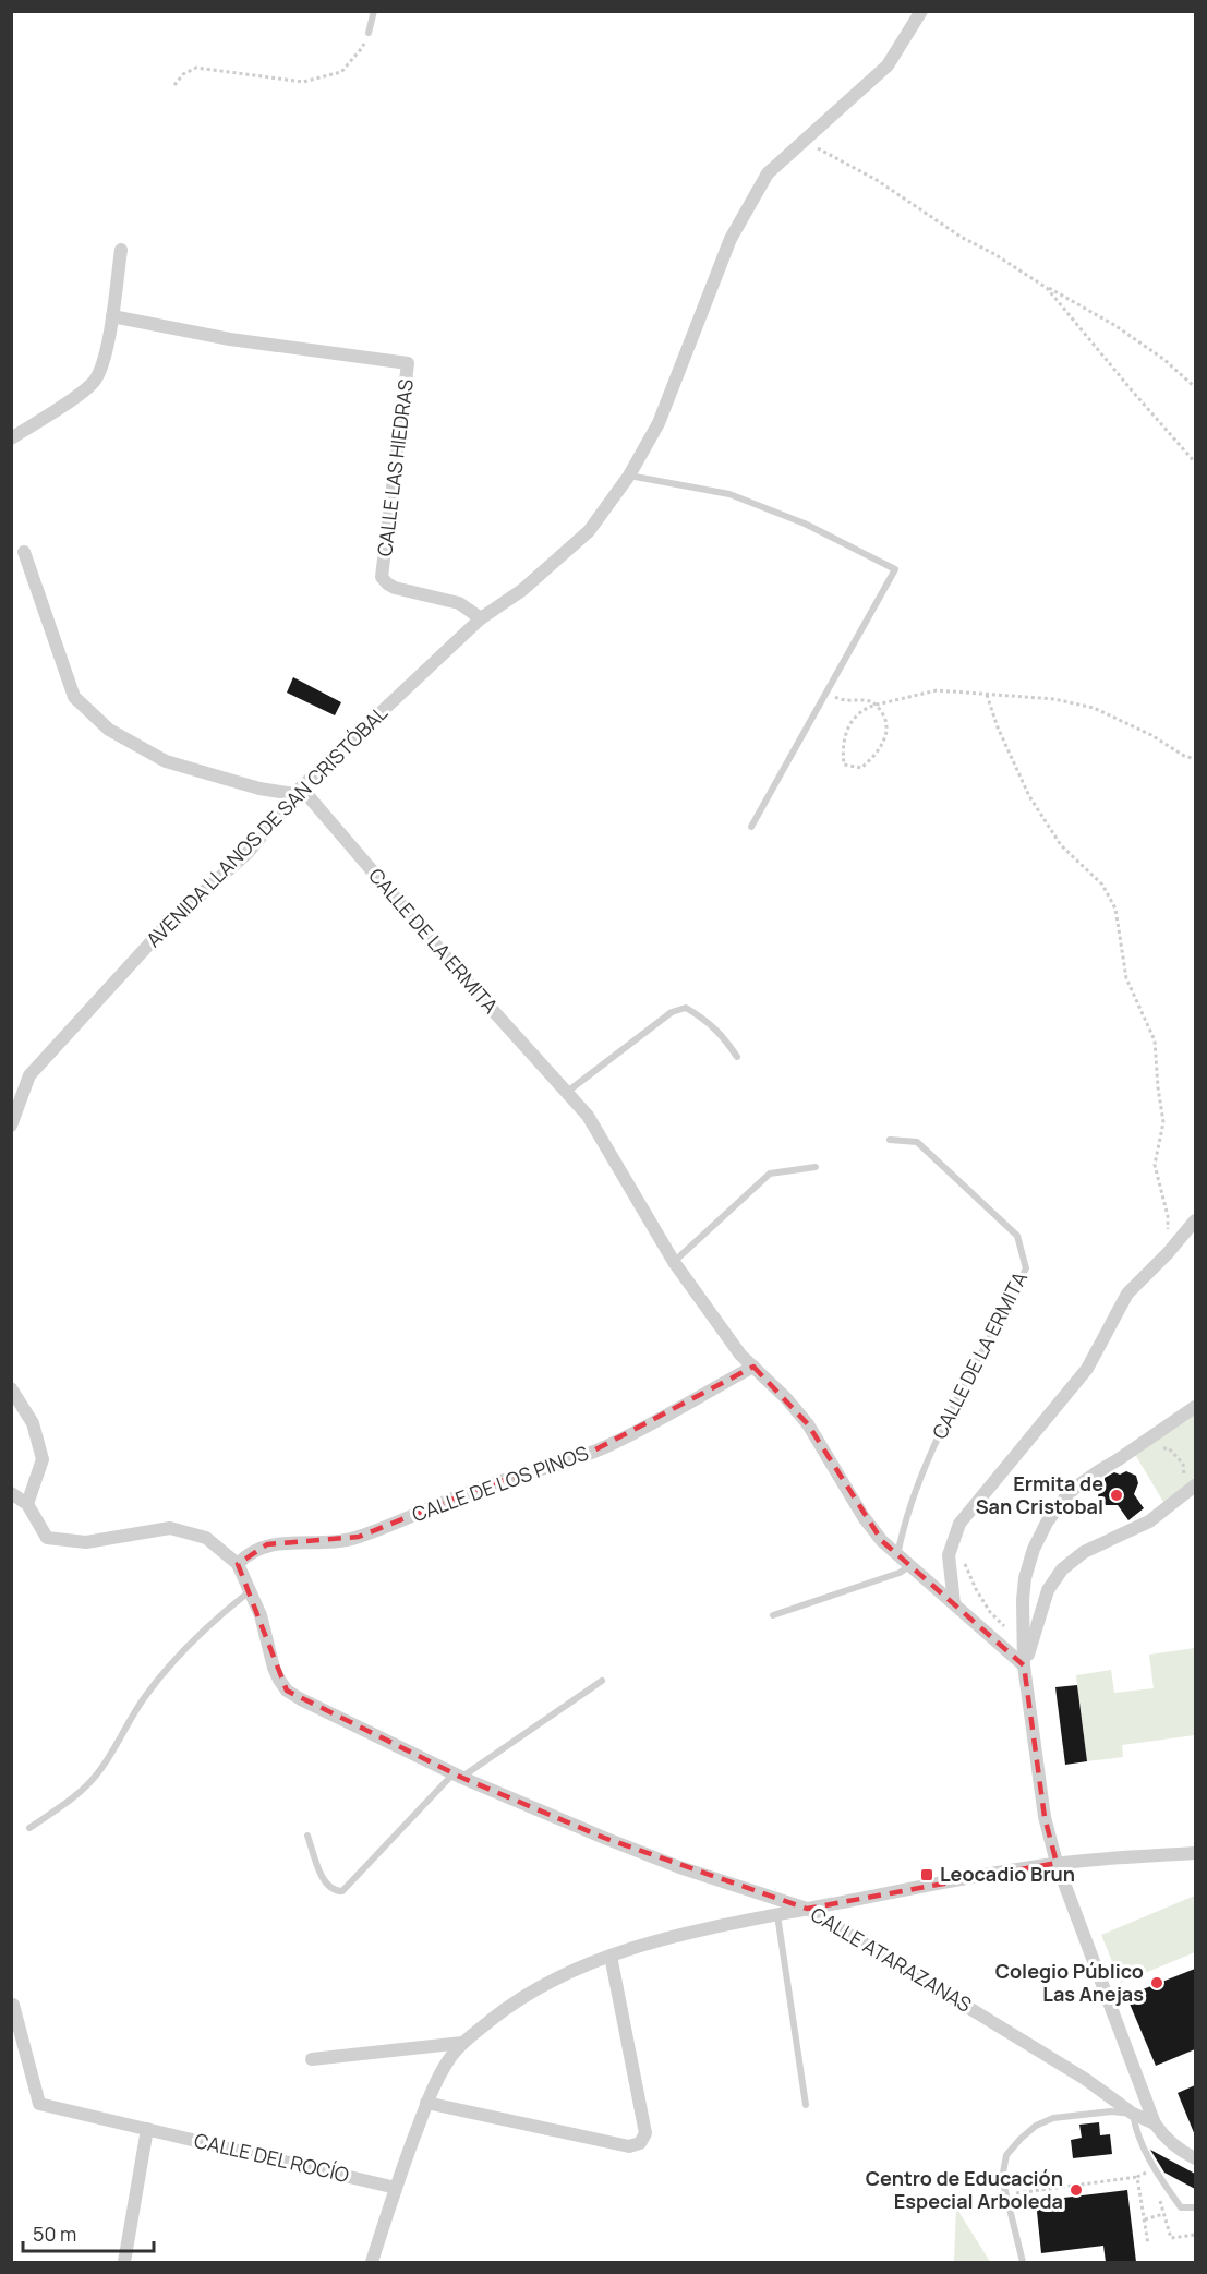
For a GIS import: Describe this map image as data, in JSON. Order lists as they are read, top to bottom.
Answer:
{
  "streets": {
    "street": [
      "CALLE LAS HIEDRAS",
      "AVENIDA LLANOS DE SAN CRISTÓBAL",
      "CALLE DE LA ERMITA",
      "CALLE DE LOS PINOS",
      "CALLE ATARAZANAS",
      "CALLE DEL ROCÍO"
    ]
  },
  "crossings": [
    ["CALLE LAS HIEDRAS", "AVENIDA LLANOS DE SAN CRISTÓBAL"],
    ["AVENIDA LLANOS DE SAN CRISTÓBAL", "CALLE DE LA ERMITA"],
    ["CALLE DE LA ERMITA", "CALLE DE LOS PINOS"],
    ["CALLE DE LOS PINOS", "CALLE ATARAZANAS"]
  ],
  "places": {
    "other": ["Ermita de San Cristobal", "Colegio Público Las Anejas", "Centro de Educación Especial Arboleda"],
    "transit": ["Leocadio Brun"]
  },
  "scale_bar": "50 m"
}
